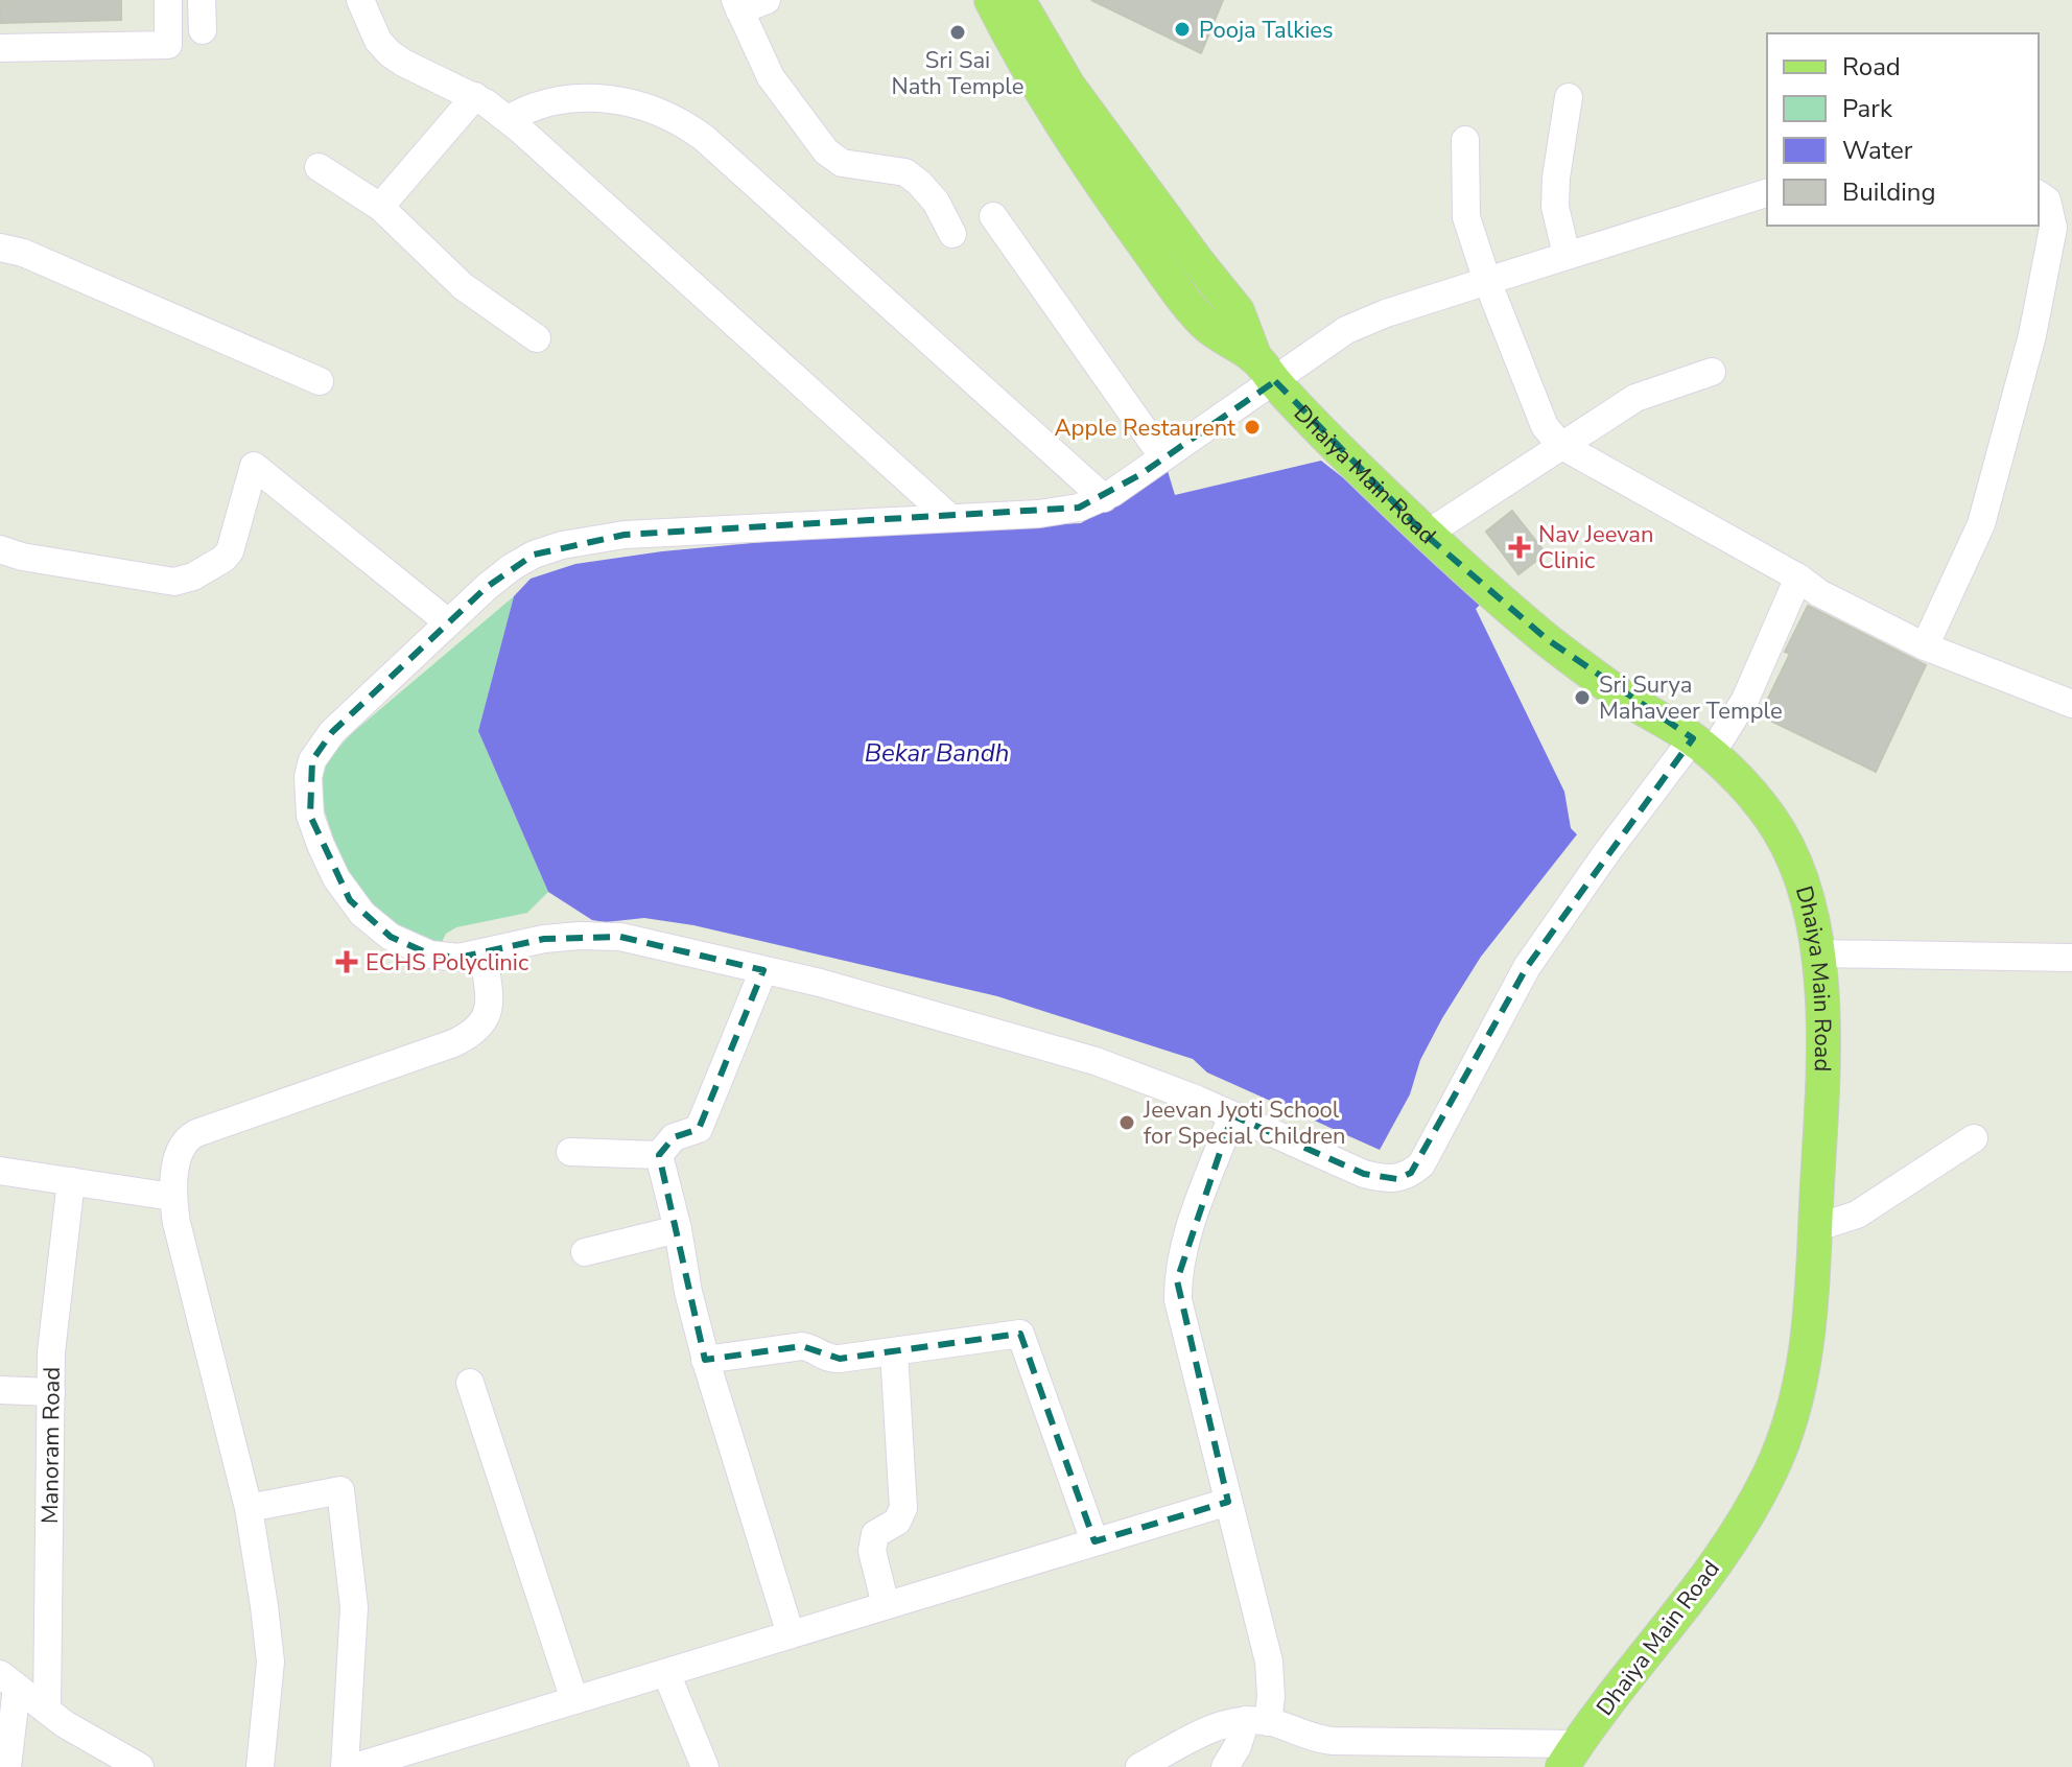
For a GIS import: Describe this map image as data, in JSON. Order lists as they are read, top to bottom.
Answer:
{
  "streets": {
    "main road": ["Dhaiya Main Road"],
    "street": ["Manoram Road"]
  },
  "water": ["Bekar Bandh"],
  "places": {
    "other": [
      "Pooja Talkies",
      "Sri Sai Nath Temple",
      "Apple Restaurent",
      "Sri Surya Mahaveer Temple",
      "Jeevan Jyoti School for Special Children"
    ],
    "health": ["Nav Jeevan Clinic", "ECHS Polyclinic"]
  },
  "legend": [
    "Road",
    "Park",
    "Water",
    "Building"
  ]
}
